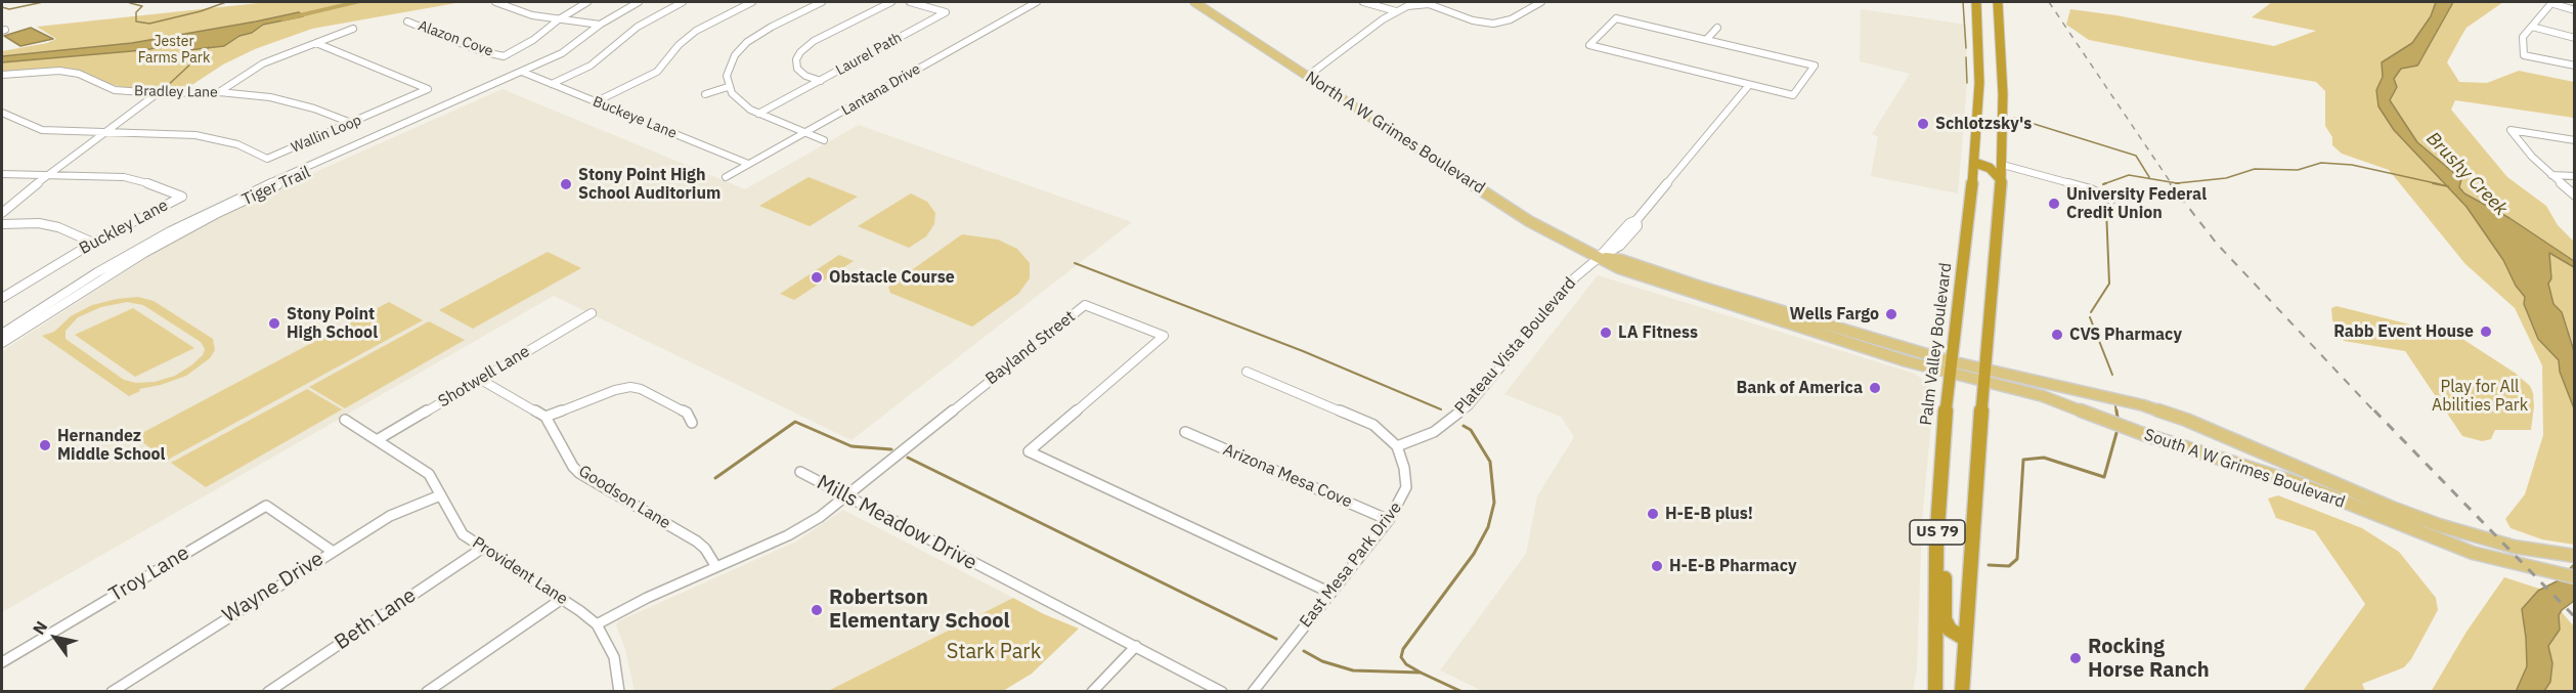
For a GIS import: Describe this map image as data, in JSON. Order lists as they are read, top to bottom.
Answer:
{
  "streets": {
    "highway": ["Palm Valley Boulevard", "US 79"],
    "main road": ["North A W Grimes Boulevard", "South A W Grimes Boulevard"],
    "street": [
      "Alazon Cove",
      "Laurel Path",
      "Lantana Drive",
      "Bradley Lane",
      "Buckeye Lane",
      "Wallin Loop",
      "Tiger Trail",
      "Buckley Lane",
      "Plateau Vista Boulevard",
      "Bayland Street",
      "Shotwell Lane",
      "Arizona Mesa Cove",
      "Goodson Lane",
      "Mills Meadow Drive",
      "East Mesa Park Drive",
      "Provident Lane",
      "Troy Lane",
      "Wayne Drive",
      "Beth Lane"
    ]
  },
  "crossings": [
    ["Lantana Drive", "Buckeye Lane"],
    ["Bradley Lane", "Wallin Loop"],
    ["Buckeye Lane", "Tiger Trail"],
    ["North A W Grimes Boulevard", "Palm Valley Boulevard"],
    ["North A W Grimes Boulevard", "Plateau Vista Boulevard"],
    ["North A W Grimes Boulevard", "South A W Grimes Boulevard"],
    ["Palm Valley Boulevard", "South A W Grimes Boulevard"],
    ["Plateau Vista Boulevard", "East Mesa Park Drive"],
    ["Bayland Street", "Goodson Lane"],
    ["Bayland Street", "Mills Meadow Drive"],
    ["Bayland Street", "East Mesa Park Drive"],
    ["Bayland Street", "Provident Lane"],
    ["Shotwell Lane", "Provident Lane"],
    ["South A W Grimes Boulevard", "US 79"],
    ["Arizona Mesa Cove", "East Mesa Park Drive"],
    ["Provident Lane", "Wayne Drive"],
    ["Provident Lane", "Beth Lane"],
    ["Troy Lane", "Wayne Drive"]
  ],
  "water": ["Brushy Creek"],
  "parks": ["Jester Farms Park", "Play for All Abilities Park", "Stark Park"],
  "places": [
    "Schlotzsky's",
    "Stony Point High School Auditorium",
    "University Federal Credit Union",
    "Obstacle Course",
    "Wells Fargo",
    "Stony Point High School",
    "Rabb Event House",
    "LA Fitness",
    "CVS Pharmacy",
    "Bank of America",
    "Hernandez Middle School",
    "H-E-B plus!",
    "H-E-B Pharmacy",
    "Robertson Elementary School",
    "Rocking Horse Ranch"
  ],
  "north": "top left"
}
